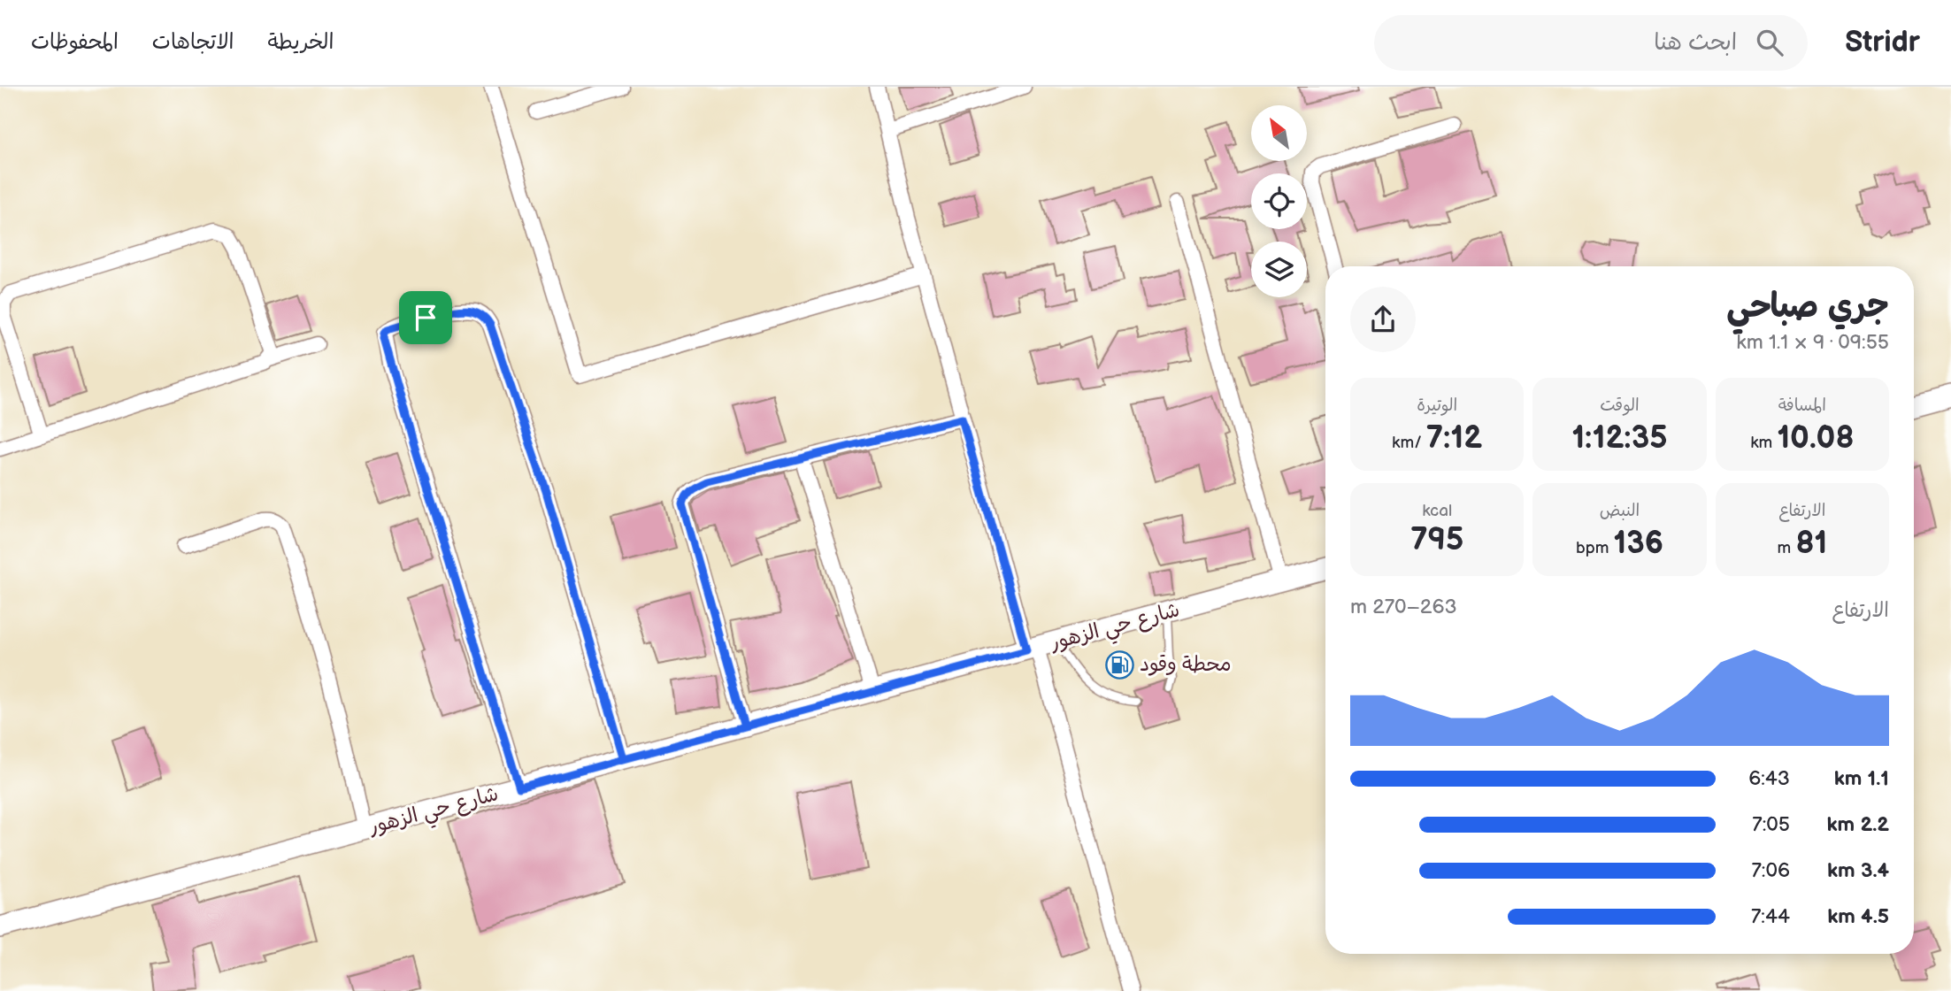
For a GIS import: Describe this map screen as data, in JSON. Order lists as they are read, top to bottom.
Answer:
{
  "streets": {
    "street": ["شارع حي الزهور"]
  },
  "places": {
    "fuel station": ["محطة وقود"]
  },
  "north": "top left",
  "page": {
    "header": "Stridr",
    "search": "ابحث هنا",
    "nav": ["الخريطة", "الاتجاهات", "المحفوظات"],
    "heading": ["جري صباحي", "09:55 · 9 × 1.1 km"],
    "stats": [
      ["المسافة", "10.08 km"],
      ["الوقت", "1:12:35"],
      ["الوتيرة", "7:12 /km"],
      ["الارتفاع", "81 m"],
      ["النبض", "136 bpm"],
      ["kcal", "795"]
    ],
    "chart": ["الارتفاع", "263–270 m"],
    "list": [
      {
        "name": "1.1 km",
        "note": "6:43"
      },
      {
        "name": "2.2 km",
        "note": "7:05"
      },
      {
        "name": "3.4 km",
        "note": "7:06"
      },
      {
        "name": "4.5 km",
        "note": "7:44"
      }
    ]
  }
}
